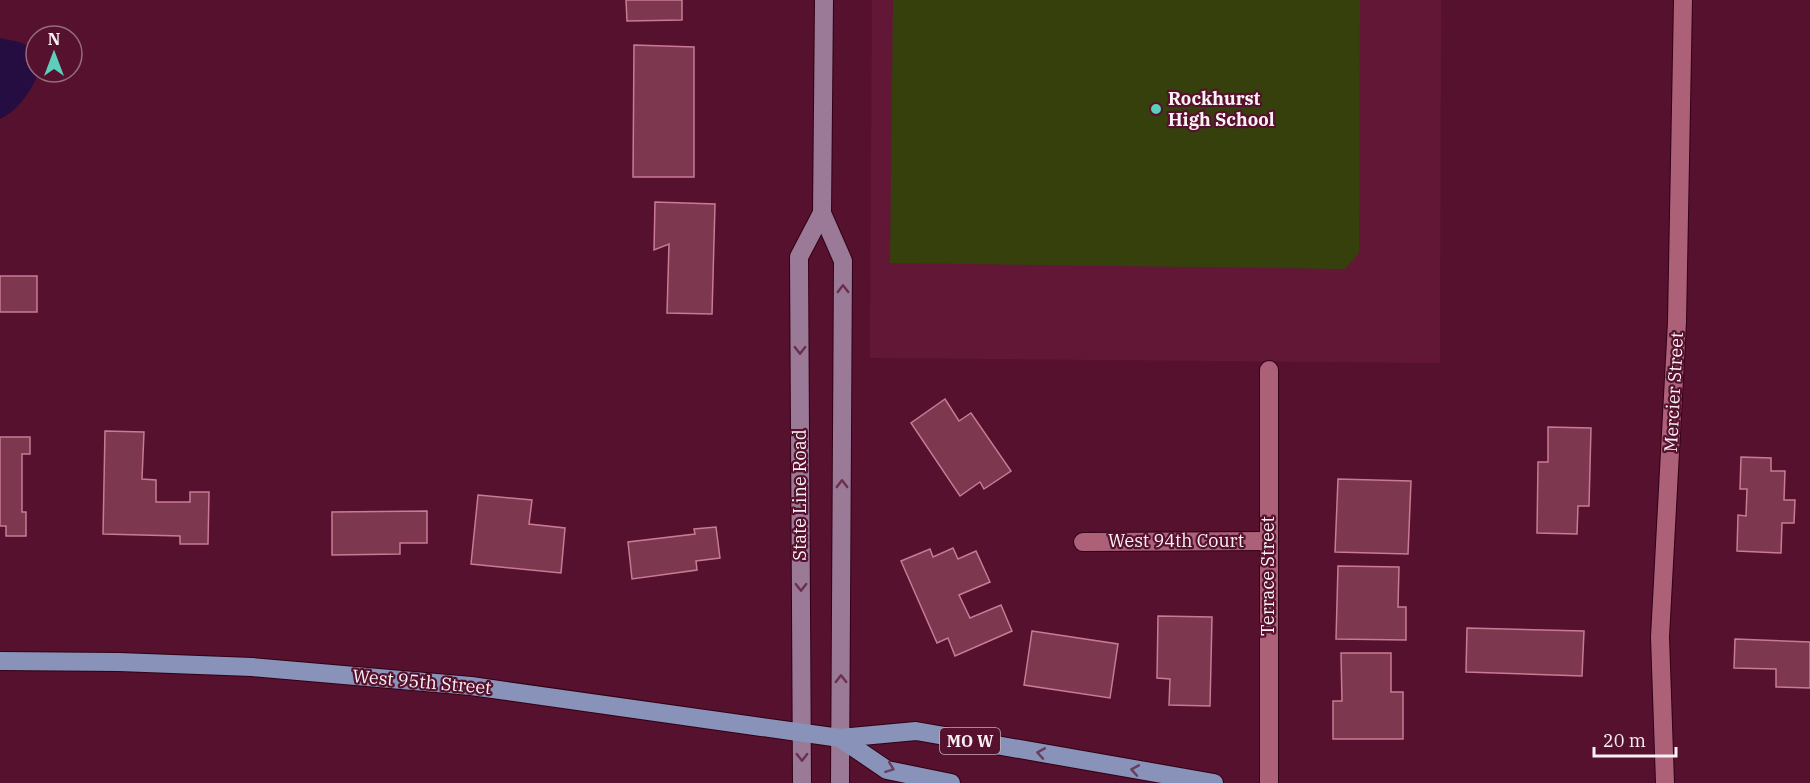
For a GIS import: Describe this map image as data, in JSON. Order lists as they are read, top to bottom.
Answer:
{
  "streets": {
    "main road": ["State Line Road", "West 95th Street", "MO W"],
    "street": ["Mercier Street", "West 94th Court", "Terrace Street"]
  },
  "crossings": [
    ["State Line Road", "West 95th Street"],
    ["State Line Road", "MO W"],
    ["West 94th Court", "Terrace Street"],
    ["West 95th Street", "MO W"]
  ],
  "places": ["Rockhurst High School"],
  "scale_bar": "20 m",
  "north": "top"
}
